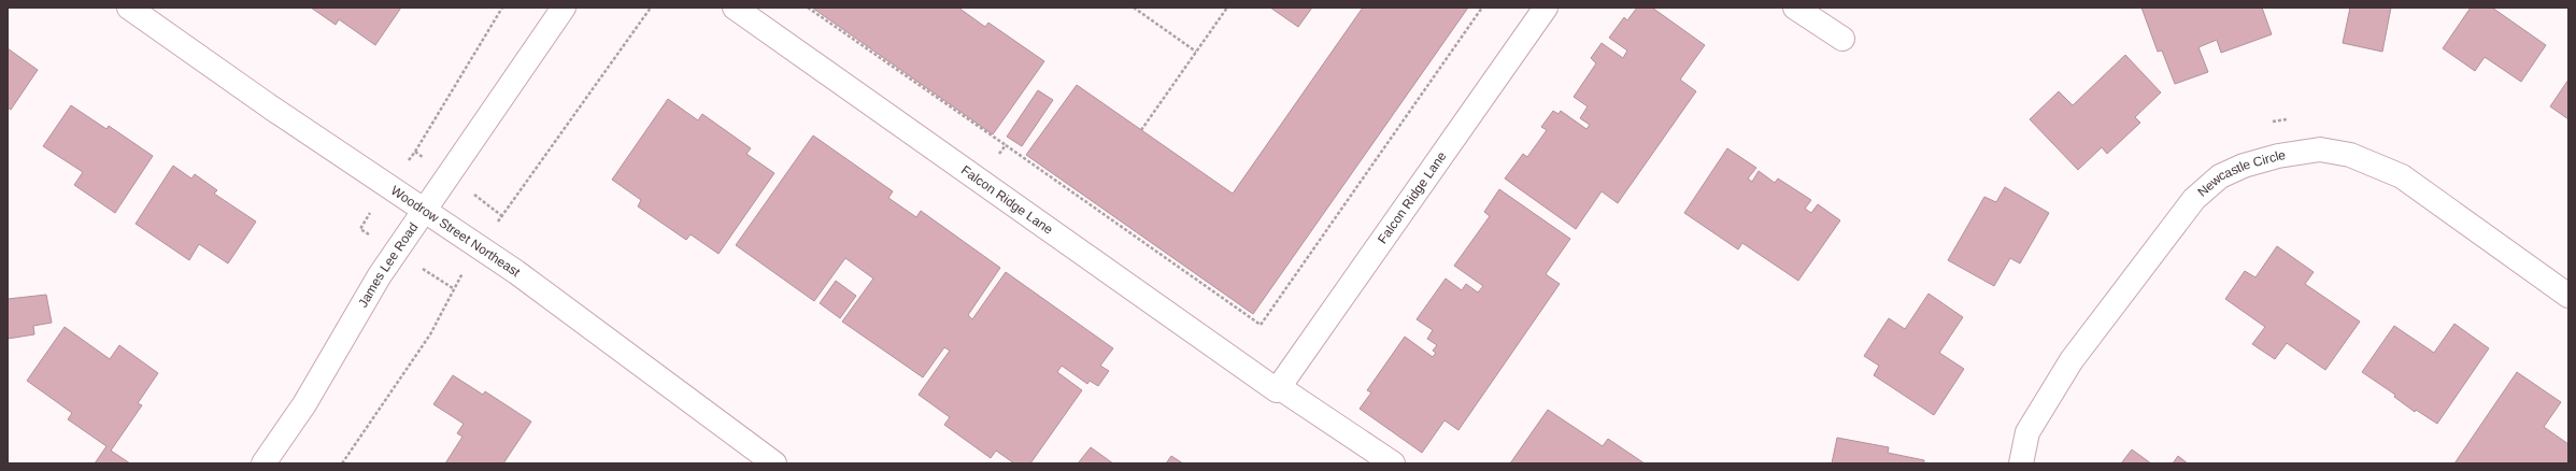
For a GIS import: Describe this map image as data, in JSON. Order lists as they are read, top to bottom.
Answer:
{
  "streets": {
    "street": [
      "Newcastle Circle",
      "Falcon Ridge Lane",
      "Woodrow Street Northeast",
      "James Lee Road"
    ]
  },
  "crossings": [
    ["Woodrow Street Northeast", "James Lee Road"]
  ]
}
